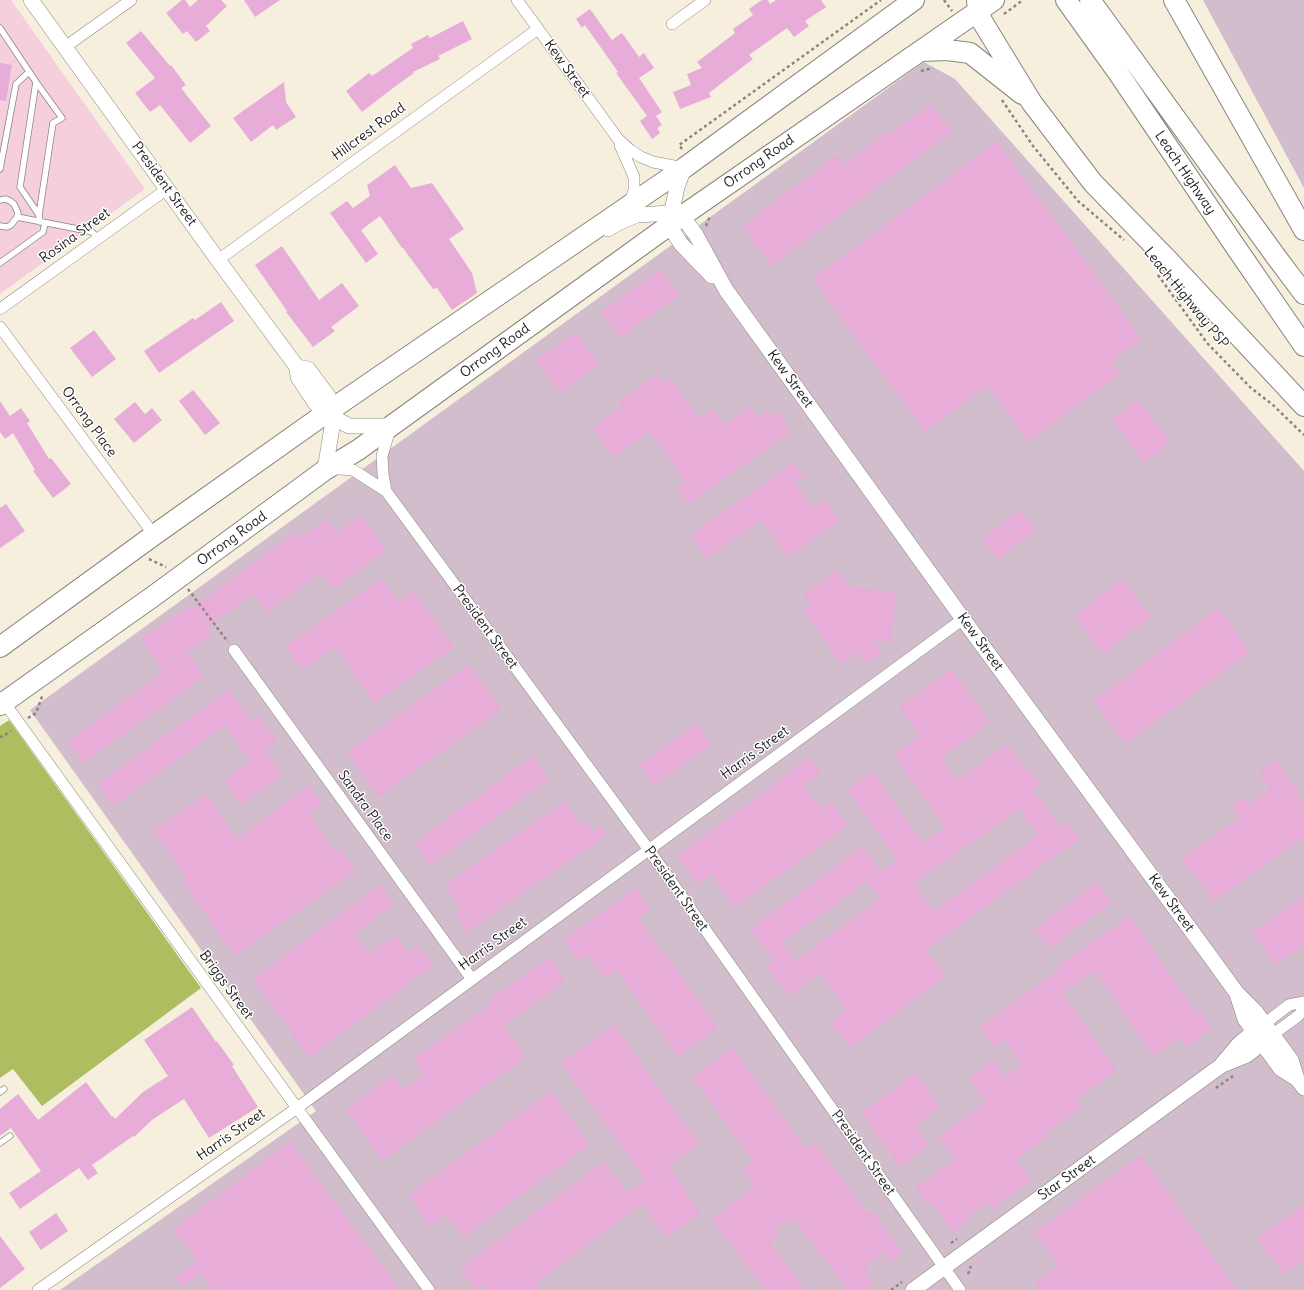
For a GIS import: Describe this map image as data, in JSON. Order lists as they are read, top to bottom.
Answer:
{
  "streets": {
    "highway": ["Orrong Road", "Leach Highway"],
    "street": [
      "Kew Street",
      "Hillcrest Road",
      "President Street",
      "Rosina Street",
      "Orrong Place",
      "Harris Street",
      "Sandra Place",
      "Briggs Street",
      "Star Street"
    ],
    "path": ["Leach Highway PSP"]
  },
  "crossings": [
    ["Kew Street", "Hillcrest Road"],
    ["Kew Street", "Orrong Road"],
    ["Kew Street", "Harris Street"],
    ["Kew Street", "Star Street"],
    ["Hillcrest Road", "President Street"],
    ["Orrong Road", "President Street"],
    ["Orrong Road", "Briggs Street"],
    ["President Street", "Rosina Street"],
    ["President Street", "Harris Street"],
    ["President Street", "Star Street"],
    ["Harris Street", "Sandra Place"],
    ["Harris Street", "Briggs Street"]
  ]
}
